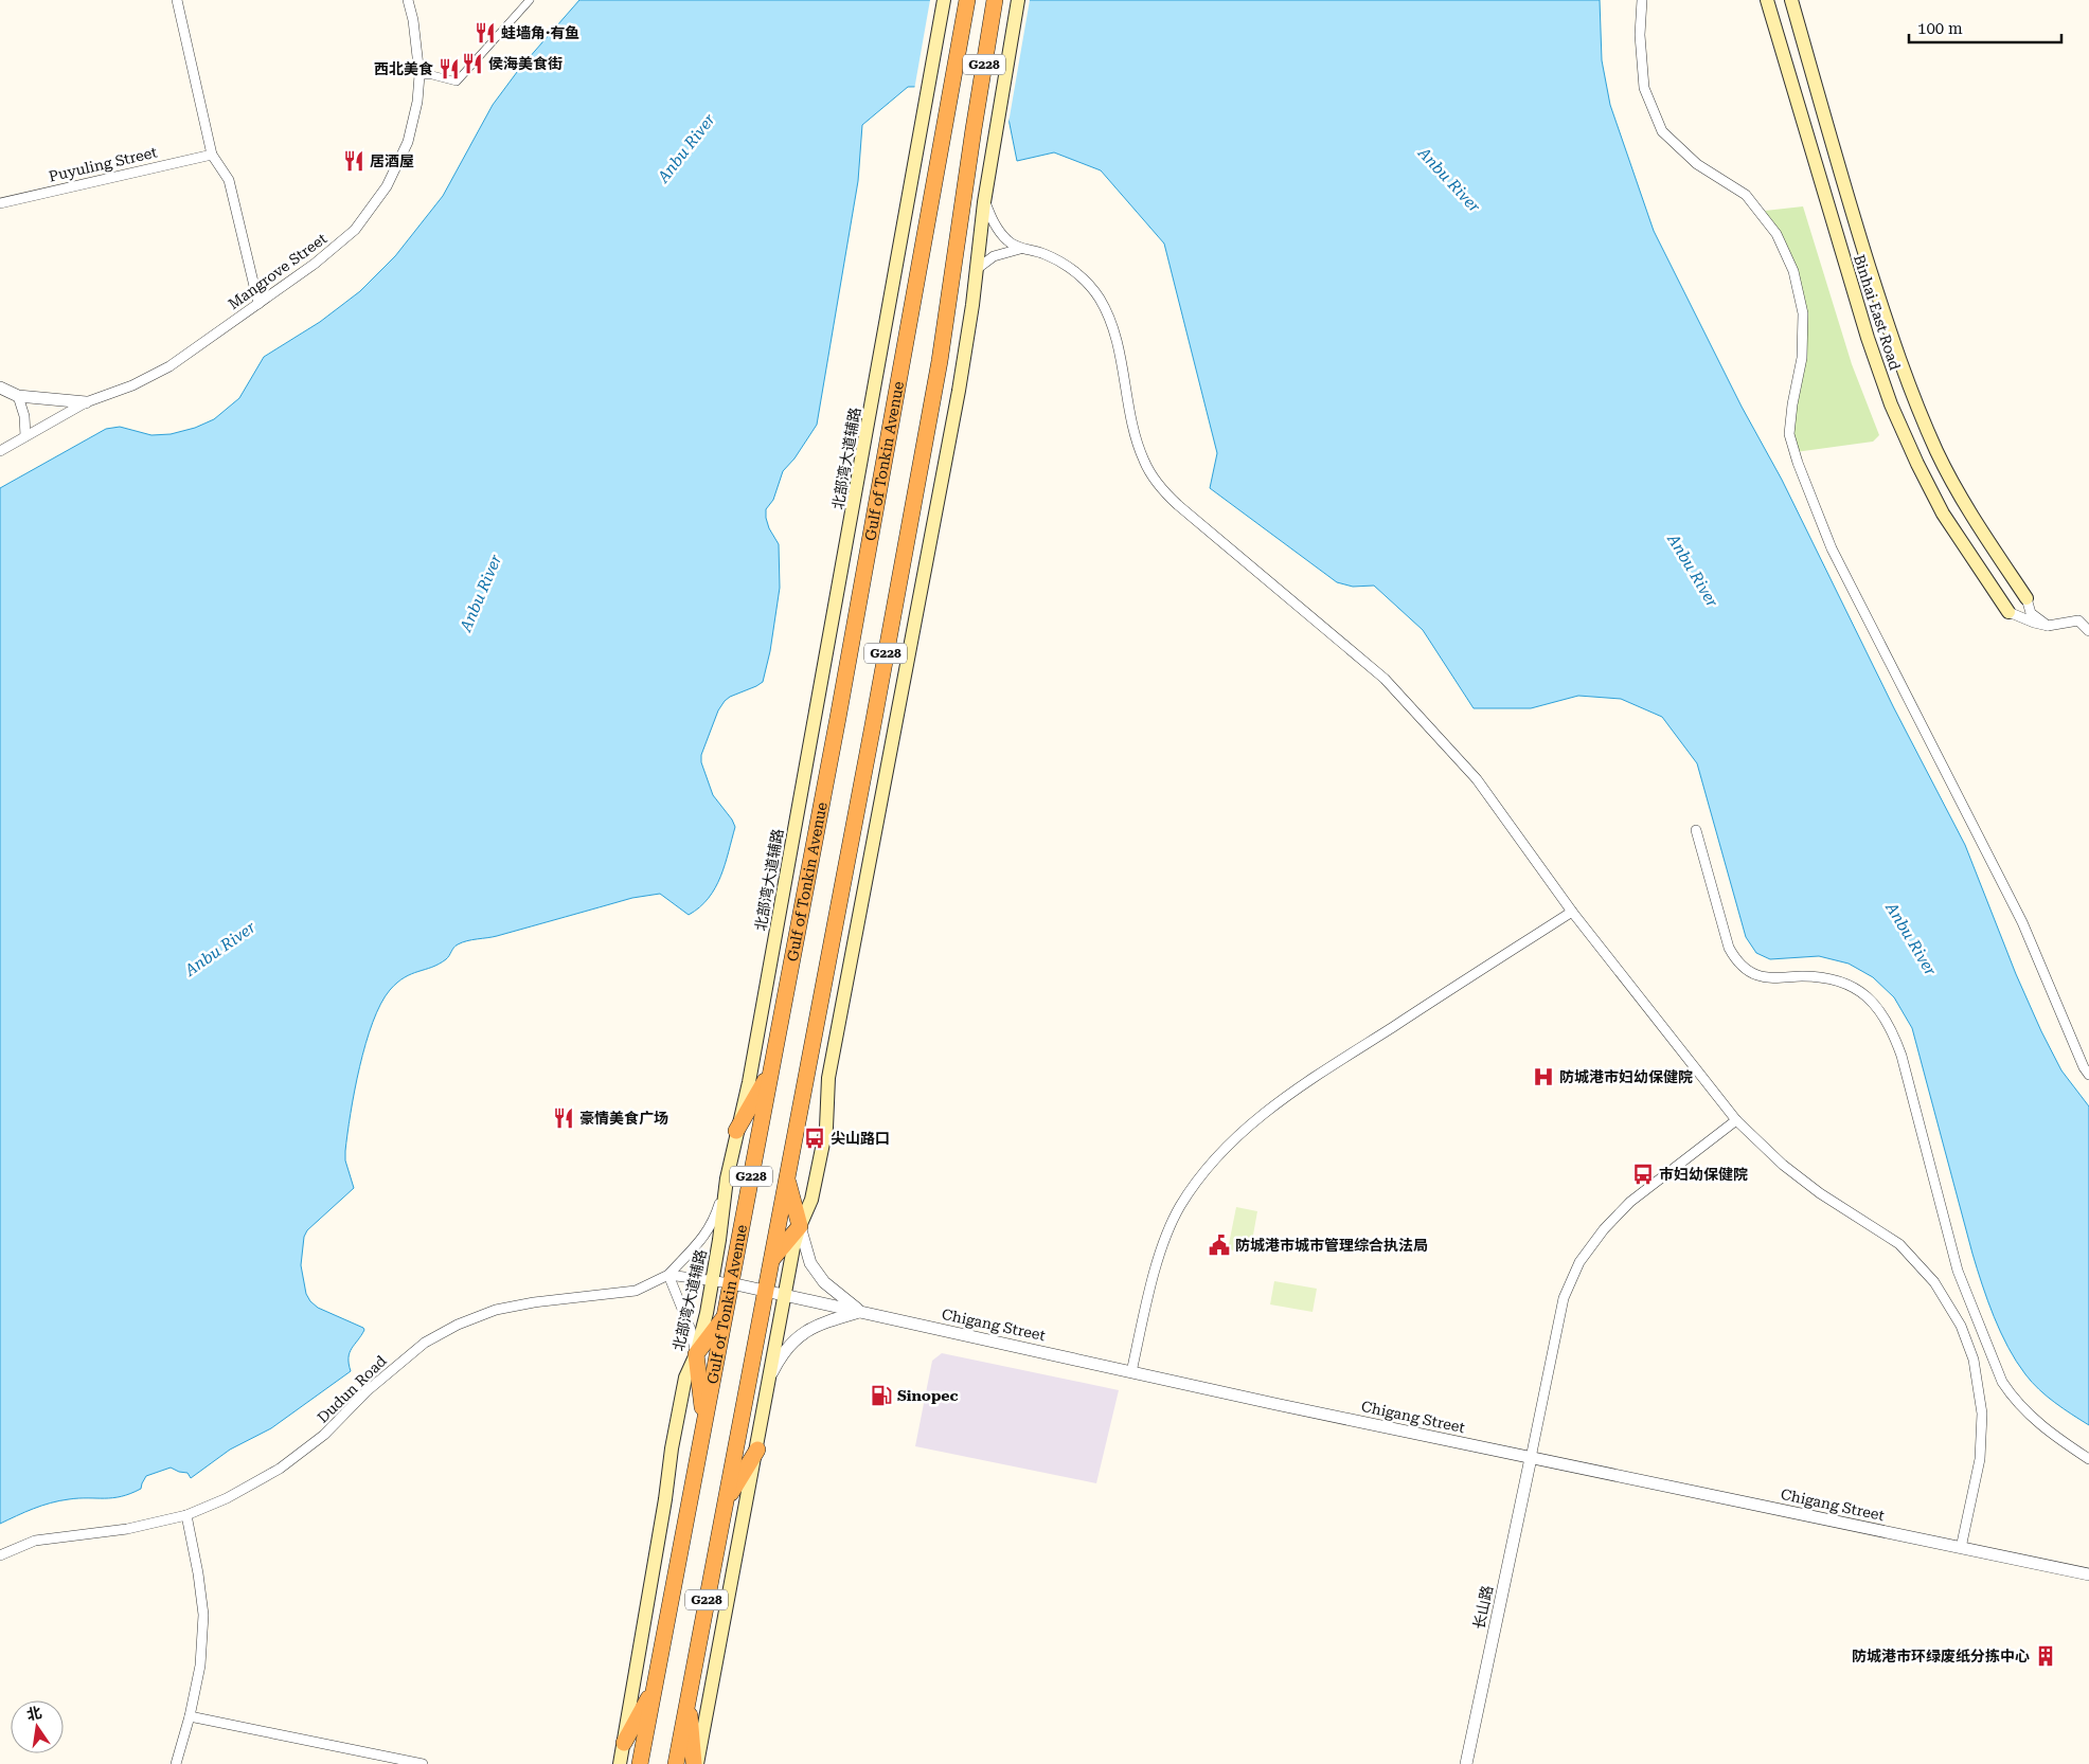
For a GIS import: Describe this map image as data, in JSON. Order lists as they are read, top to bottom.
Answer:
{
  "streets": {
    "highway": ["G228", "Gulf of Tonkin Avenue"],
    "main road": ["Binhai East Road", "北部湾大道辅路"],
    "street": [
      "Puyuling Street",
      "Mangrove Street",
      "Chigang Street",
      "Dudun Road",
      "长山路"
    ]
  },
  "crossings": [
    ["G228", "Chigang Street"],
    ["Gulf of Tonkin Avenue", "Chigang Street"],
    ["Chigang Street", "长山路"]
  ],
  "water": ["Anbu River"],
  "places": {
    "restaurant": [
      "蛙墙角·有鱼",
      "侯海美食街",
      "西北美食",
      "居酒屋",
      "豪情美食广场"
    ],
    "hospital": ["防城港市妇幼保健院"],
    "bus stop": ["尖山路口", "巿妇幼保健院"],
    "public building": ["防城港市城市管理综合执法局"],
    "fuel station": ["Sinopec"],
    "building": ["防城港市环绿废纸分拣中心"]
  },
  "scale_bar": "100 m",
  "north": "top"
}
